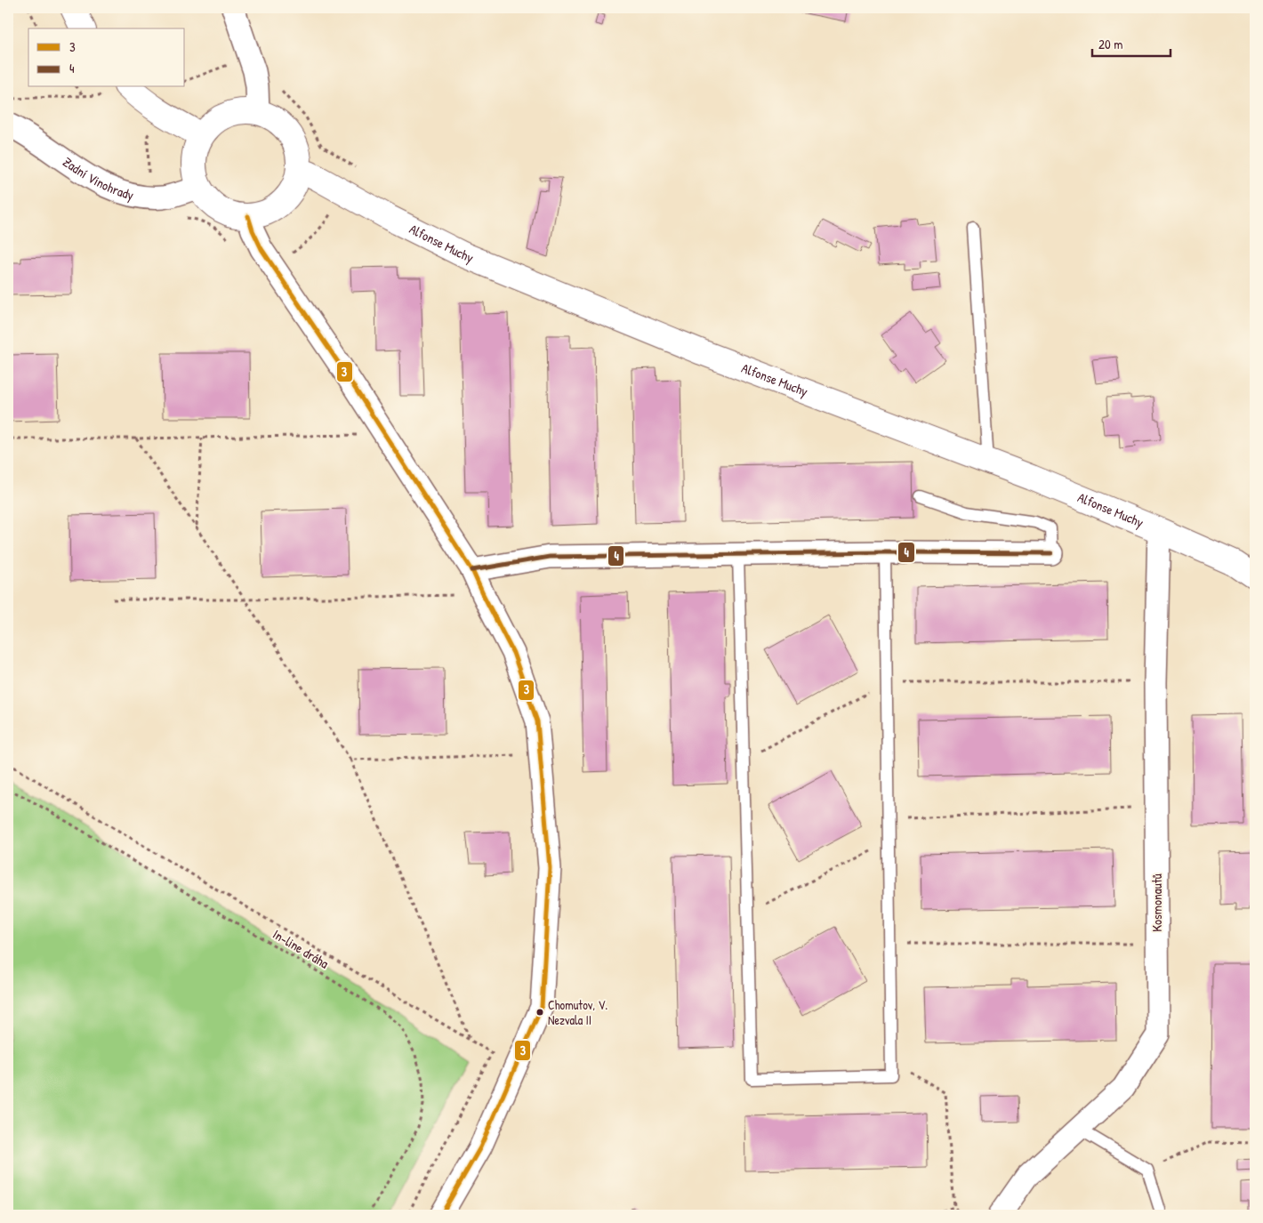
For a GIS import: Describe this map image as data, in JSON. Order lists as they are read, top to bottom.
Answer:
{
  "streets": {
    "main road": ["Alfonse Muchy"],
    "street": ["Zadní Vinohrady", "Kosmonautů"],
    "path": ["In-line dráha"]
  },
  "crossings": [
    ["Zadní Vinohrady", "Alfonse Muchy"],
    ["Alfonse Muchy", "Kosmonautů"]
  ],
  "places": ["Chomutov, V. Nezvala II"],
  "lines": ["transit line 3", "transit line 4"],
  "legend": ["3", "4"],
  "scale_bar": "20 m"
}
